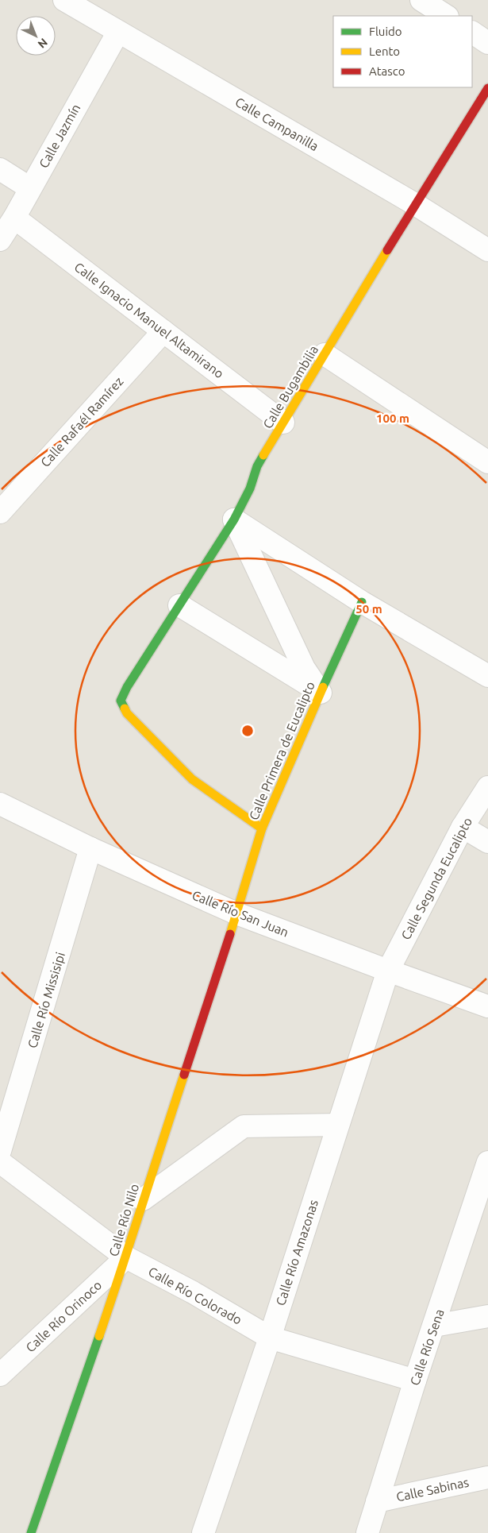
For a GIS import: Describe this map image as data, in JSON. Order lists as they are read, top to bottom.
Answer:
{
  "streets": {
    "street": [
      "Calle Campanilla",
      "Calle Jazmín",
      "Calle Ignacio Manuel Altamirano",
      "Calle Bugambilia",
      "Calle Rafaél Ramírez",
      "Calle Primera de Eucalipto",
      "Calle Segunda Eucalipto",
      "Calle Río San Juan",
      "Calle Río Missisipi",
      "Calle Río Nilo",
      "Calle Río Amazonas",
      "Calle Río Colorado",
      "Calle Río Orinoco",
      "Calle Río Sena",
      "Calle Sabinas"
    ]
  },
  "crossings": [
    ["Calle Campanilla", "Calle Jazmín"],
    ["Calle Campanilla", "Calle Bugambilia"],
    ["Calle Jazmín", "Calle Ignacio Manuel Altamirano"],
    ["Calle Ignacio Manuel Altamirano", "Calle Bugambilia"],
    ["Calle Ignacio Manuel Altamirano", "Calle Rafaél Ramírez"],
    ["Calle Bugambilia", "Calle Primera de Eucalipto"],
    ["Calle Primera de Eucalipto", "Calle Río San Juan"],
    ["Calle Primera de Eucalipto", "Calle Río Nilo"],
    ["Calle Segunda Eucalipto", "Calle Río San Juan"],
    ["Calle Segunda Eucalipto", "Calle Río Amazonas"],
    ["Calle Río San Juan", "Calle Río Missisipi"],
    ["Calle Río San Juan", "Calle Río Nilo"],
    ["Calle Río San Juan", "Calle Río Amazonas"],
    ["Calle Río Nilo", "Calle Río Colorado"],
    ["Calle Río Nilo", "Calle Río Orinoco"],
    ["Calle Río Amazonas", "Calle Río Colorado"],
    ["Calle Río Colorado", "Calle Río Orinoco"],
    ["Calle Río Colorado", "Calle Río Sena"],
    ["Calle Río Sena", "Calle Sabinas"]
  ],
  "legend": ["Fluido", "Lento", "Atasco"],
  "north": "bottom right",
  "rings": ["100 m", "50 m"]
}
